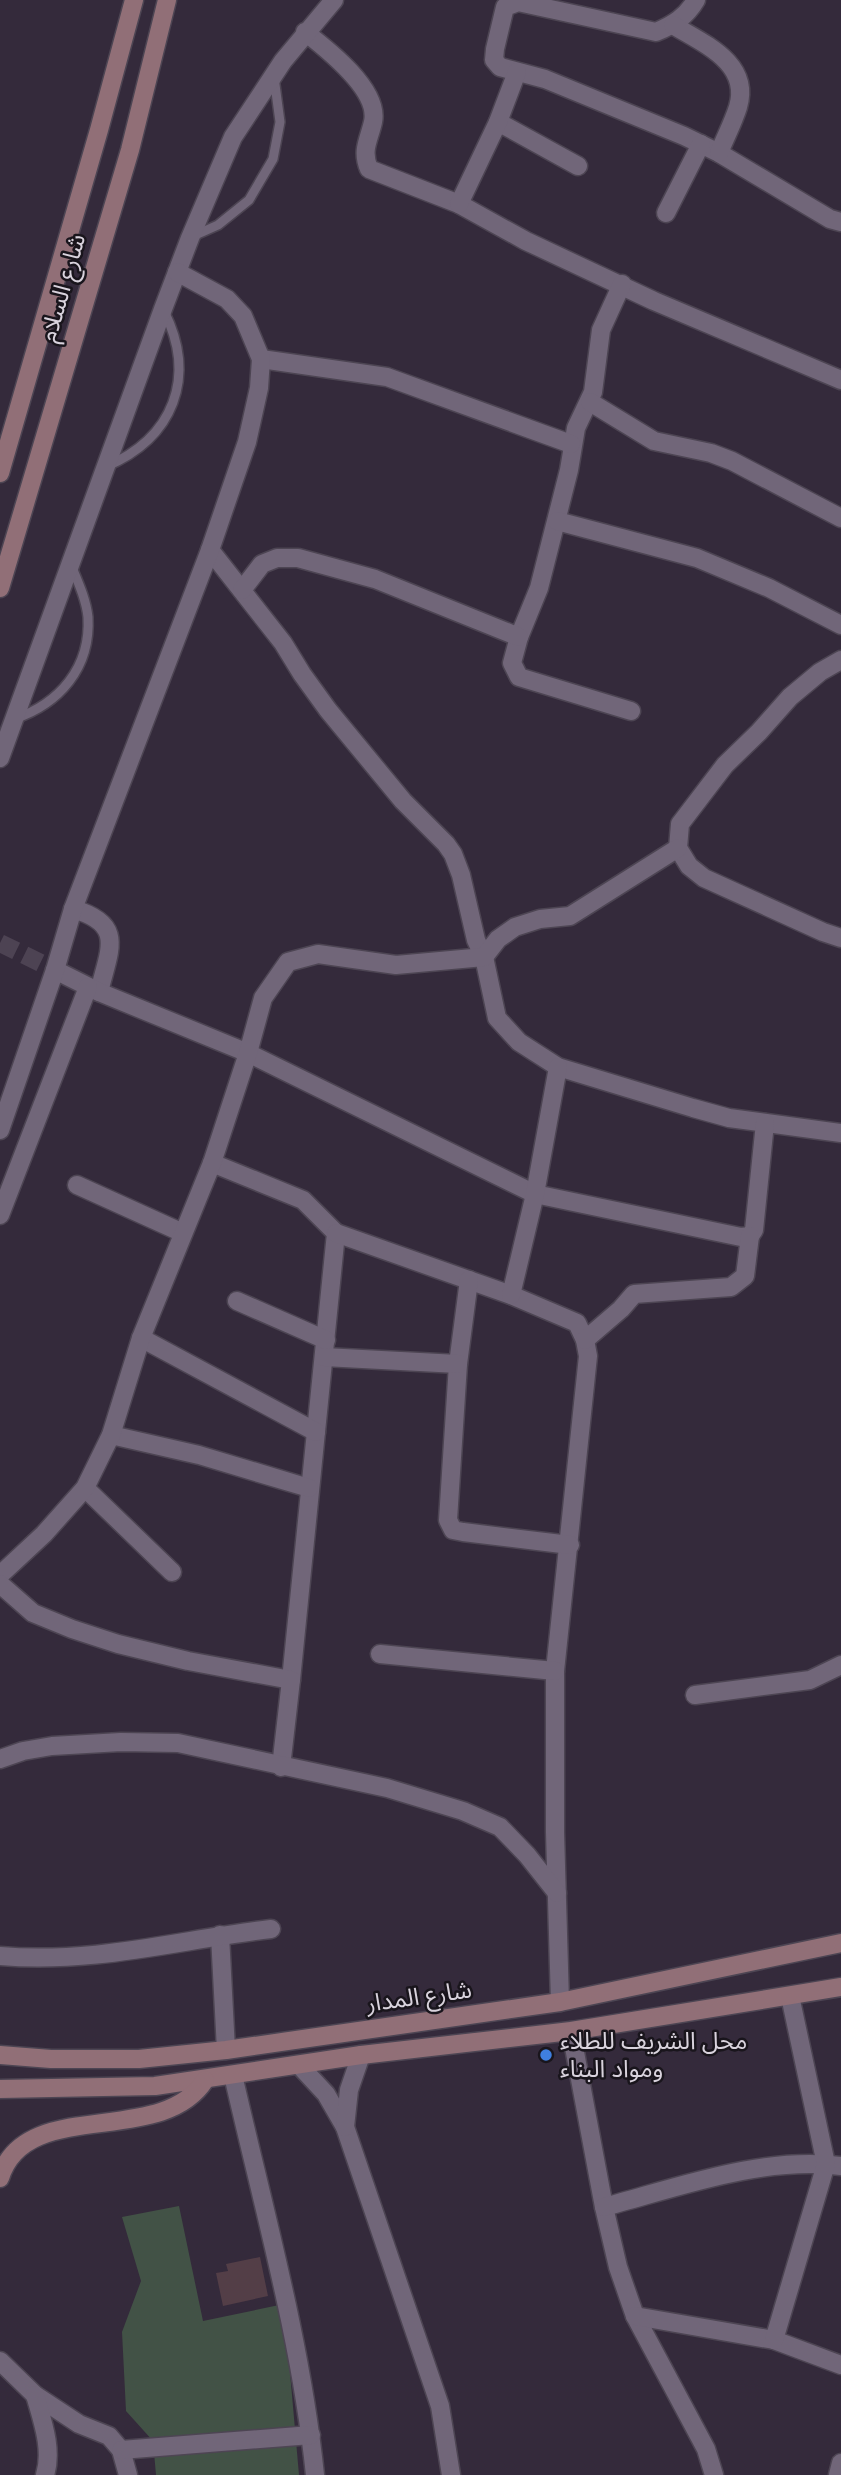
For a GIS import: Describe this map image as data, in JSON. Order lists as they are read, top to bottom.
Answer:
{
  "streets": {
    "street": ["شارع السلام", "شارع المدار"]
  },
  "places": ["محل الشريف للطلاء ومواد البناء"]
}
